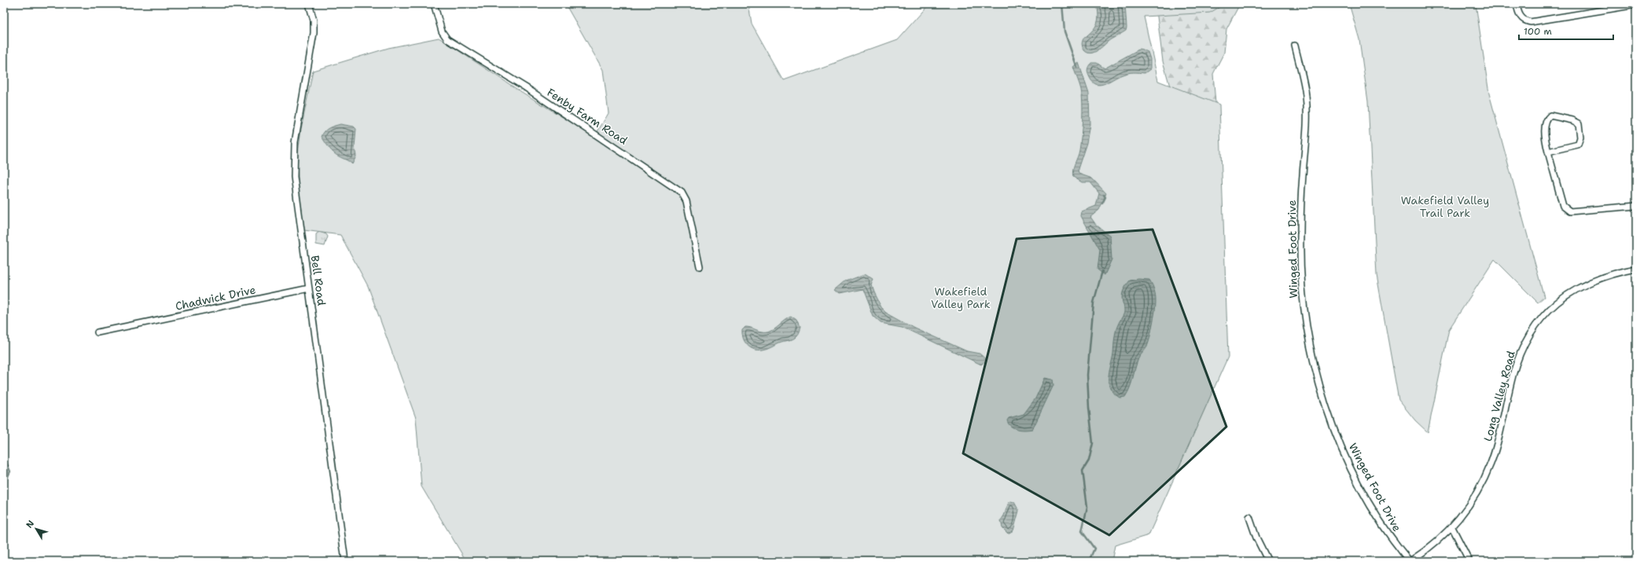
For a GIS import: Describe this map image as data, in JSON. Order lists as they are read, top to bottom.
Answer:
{
  "streets": {
    "street": [
      "Fenby Farm Road",
      "Winged Foot Drive",
      "Bell Road",
      "Chadwick Drive",
      "Long Valley Road"
    ]
  },
  "crossings": [
    ["Winged Foot Drive", "Long Valley Road"],
    ["Bell Road", "Chadwick Drive"]
  ],
  "parks": ["Wakefield Valley Trail Park", "Wakefield Valley Park"],
  "scale_bar": "100 m",
  "north": "top left"
}
